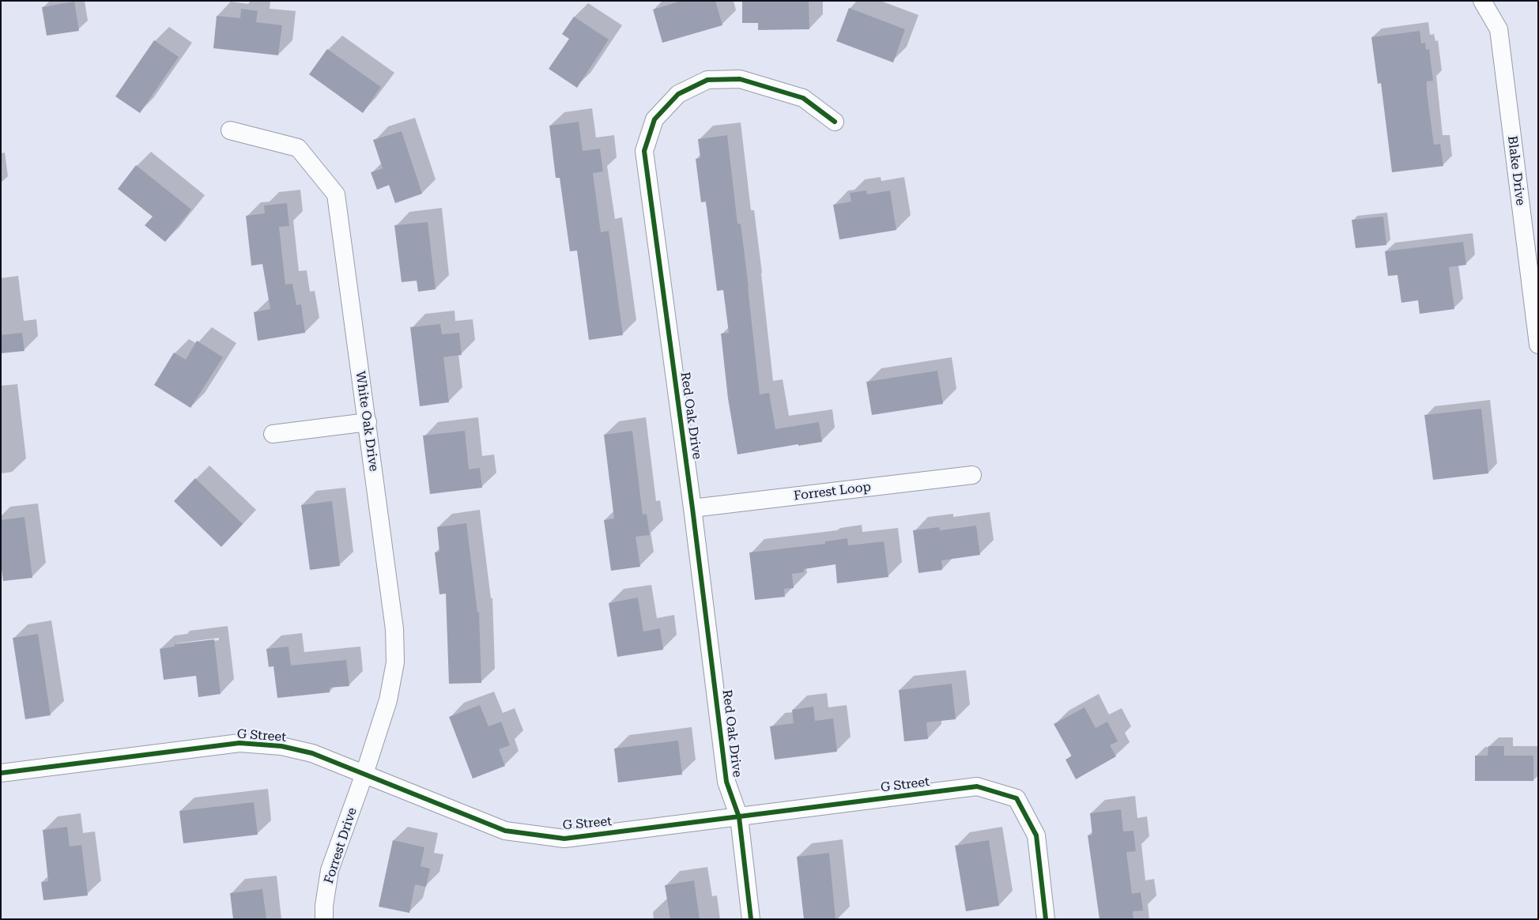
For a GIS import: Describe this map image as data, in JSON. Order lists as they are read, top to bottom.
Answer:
{
  "streets": {
    "street": [
      "Blake Drive",
      "Red Oak Drive",
      "White Oak Drive",
      "Forrest Loop",
      "G Street",
      "Forrest Drive"
    ]
  },
  "crossings": [
    ["Red Oak Drive", "Forrest Loop"],
    ["Red Oak Drive", "G Street"],
    ["White Oak Drive", "G Street"],
    ["White Oak Drive", "Forrest Drive"],
    ["G Street", "Forrest Drive"]
  ]
}
